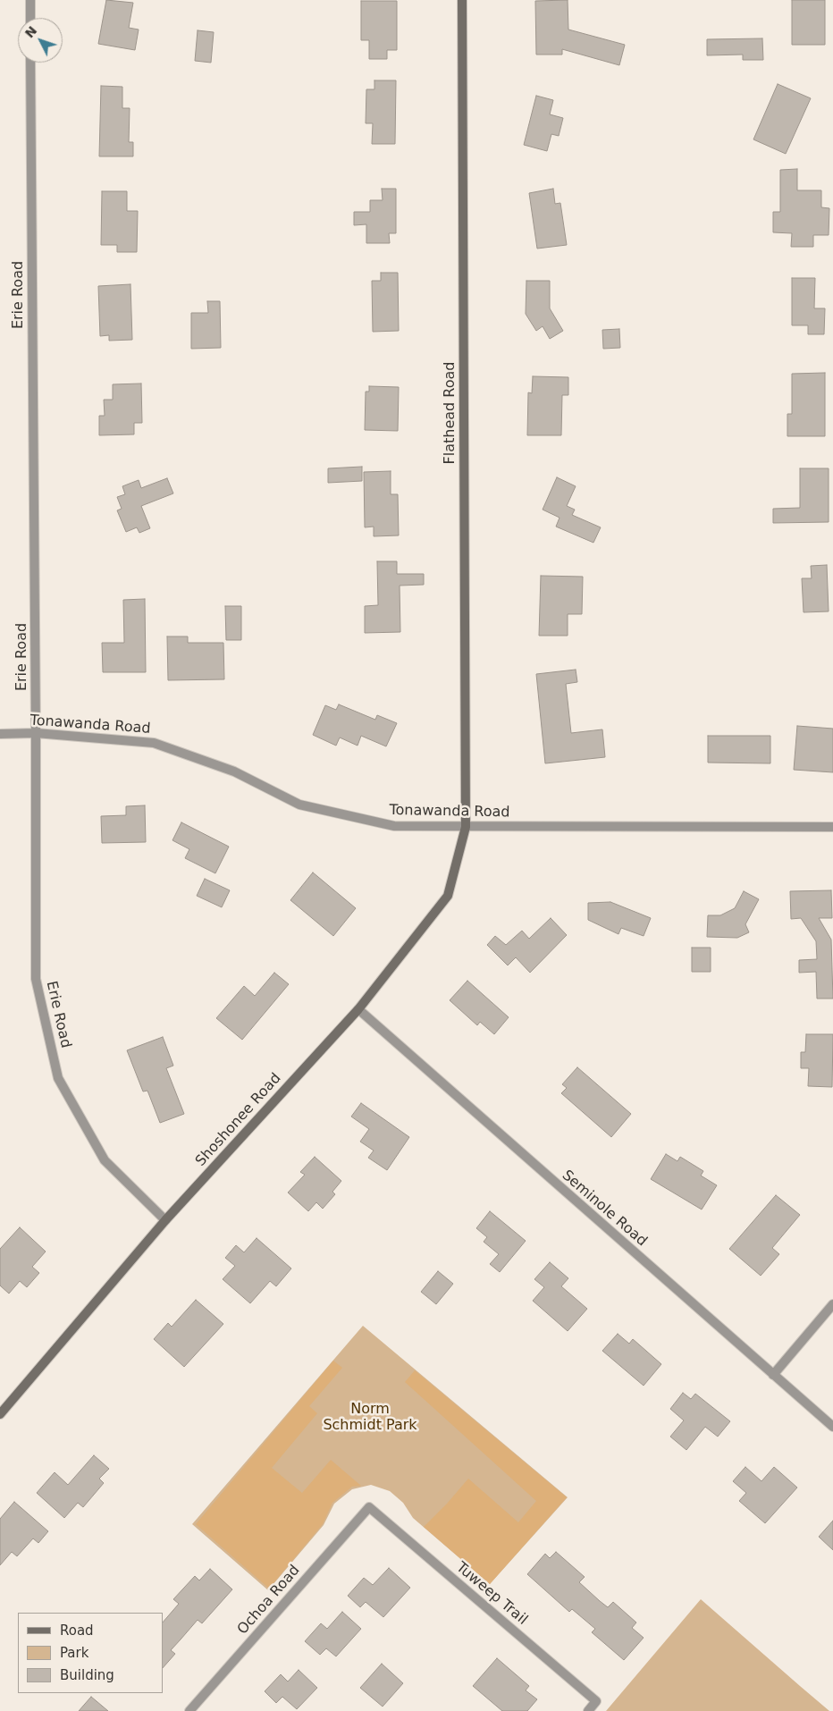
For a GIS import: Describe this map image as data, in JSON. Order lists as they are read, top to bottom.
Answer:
{
  "streets": {
    "street": [
      "Erie Road",
      "Flathead Road",
      "Tonawanda Road",
      "Shoshonee Road",
      "Seminole Road",
      "Tuweep Trail",
      "Ochoa Road"
    ]
  },
  "crossings": [
    ["Erie Road", "Tonawanda Road"],
    ["Erie Road", "Shoshonee Road"],
    ["Flathead Road", "Tonawanda Road"],
    ["Flathead Road", "Shoshonee Road"],
    ["Tonawanda Road", "Shoshonee Road"],
    ["Shoshonee Road", "Seminole Road"],
    ["Tuweep Trail", "Ochoa Road"]
  ],
  "parks": ["Norm Schmidt Park"],
  "legend": ["Road", "Park", "Building"],
  "north": "top left"
}
